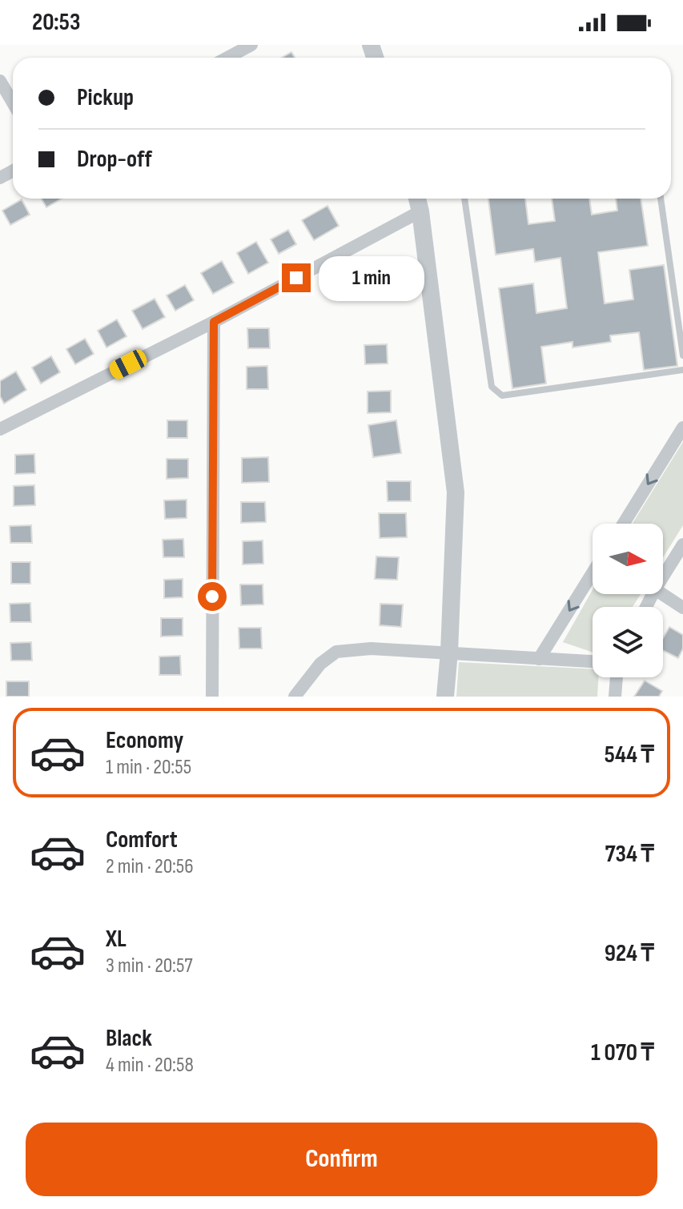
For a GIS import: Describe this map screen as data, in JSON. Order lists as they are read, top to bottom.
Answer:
{
  "north": "right",
  "page": {
    "status": "20:53",
    "banner": ["Pickup", "Drop-off"],
    "bubble": "1 min",
    "list": [
      {
        "name": "Economy",
        "note": "1 min · 20:55",
        "value": "544 ₸"
      },
      {
        "name": "Comfort",
        "note": "2 min · 20:56",
        "value": "734 ₸"
      },
      {
        "name": "XL",
        "note": "3 min · 20:57",
        "value": "924 ₸"
      },
      {
        "name": "Black",
        "note": "4 min · 20:58",
        "value": "1 070 ₸"
      }
    ],
    "buttons": "Confirm"
  }
}
